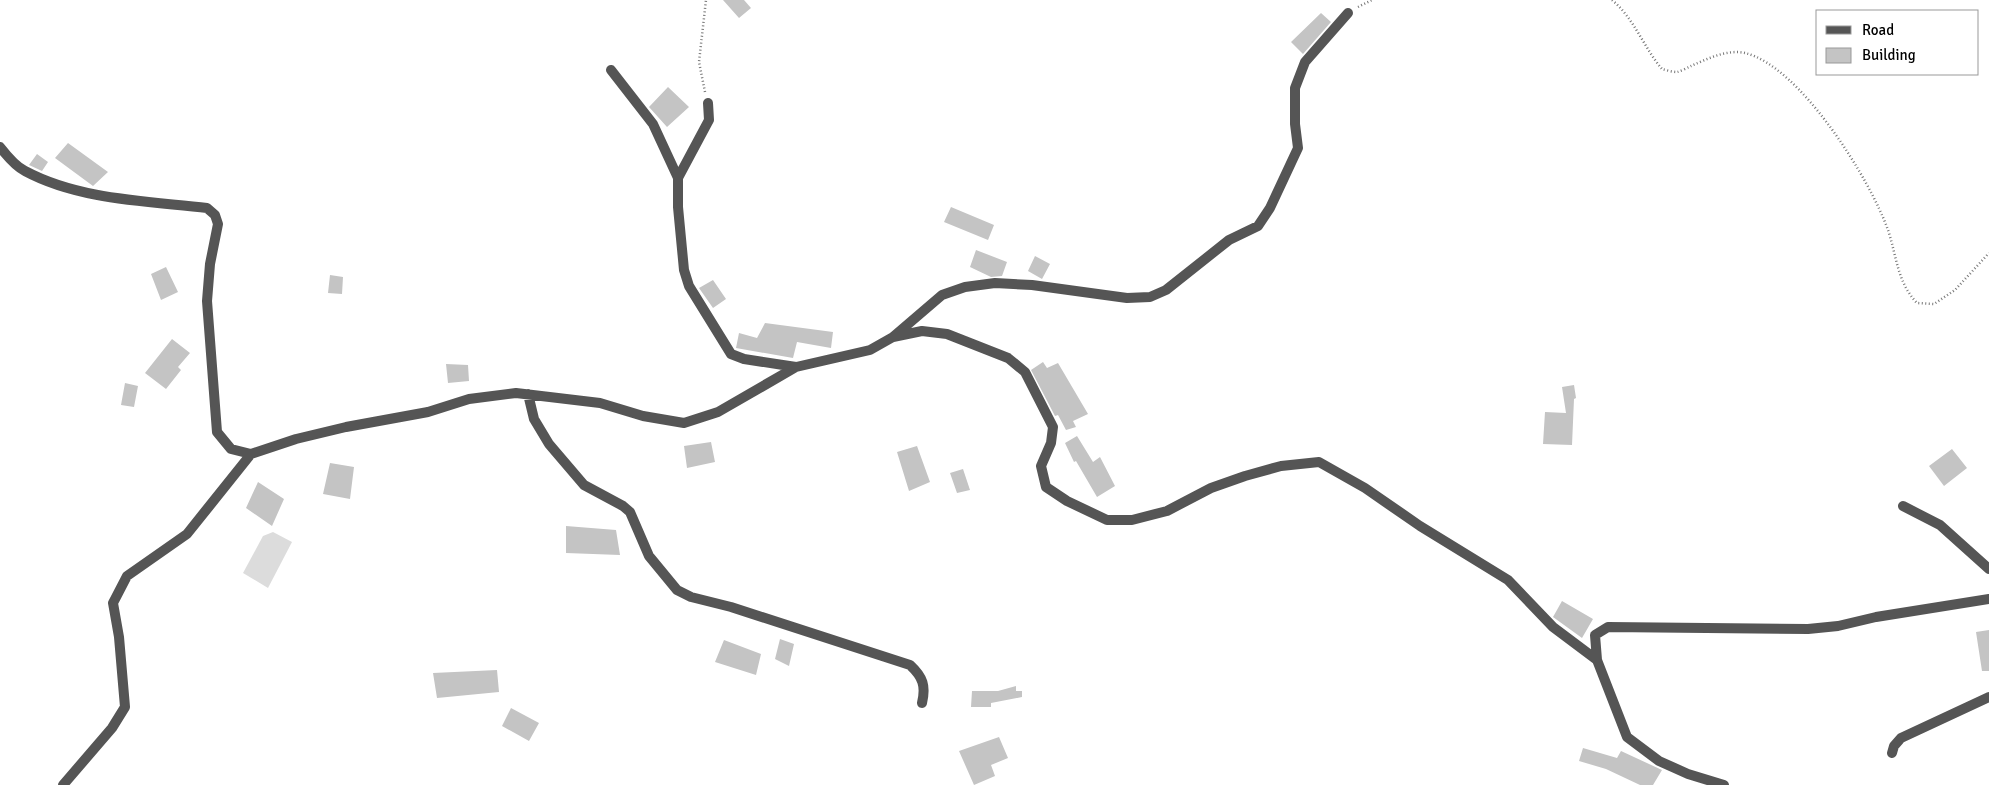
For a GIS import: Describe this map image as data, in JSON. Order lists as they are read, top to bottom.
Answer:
{
  "legend": ["Road", "Building"]
}
